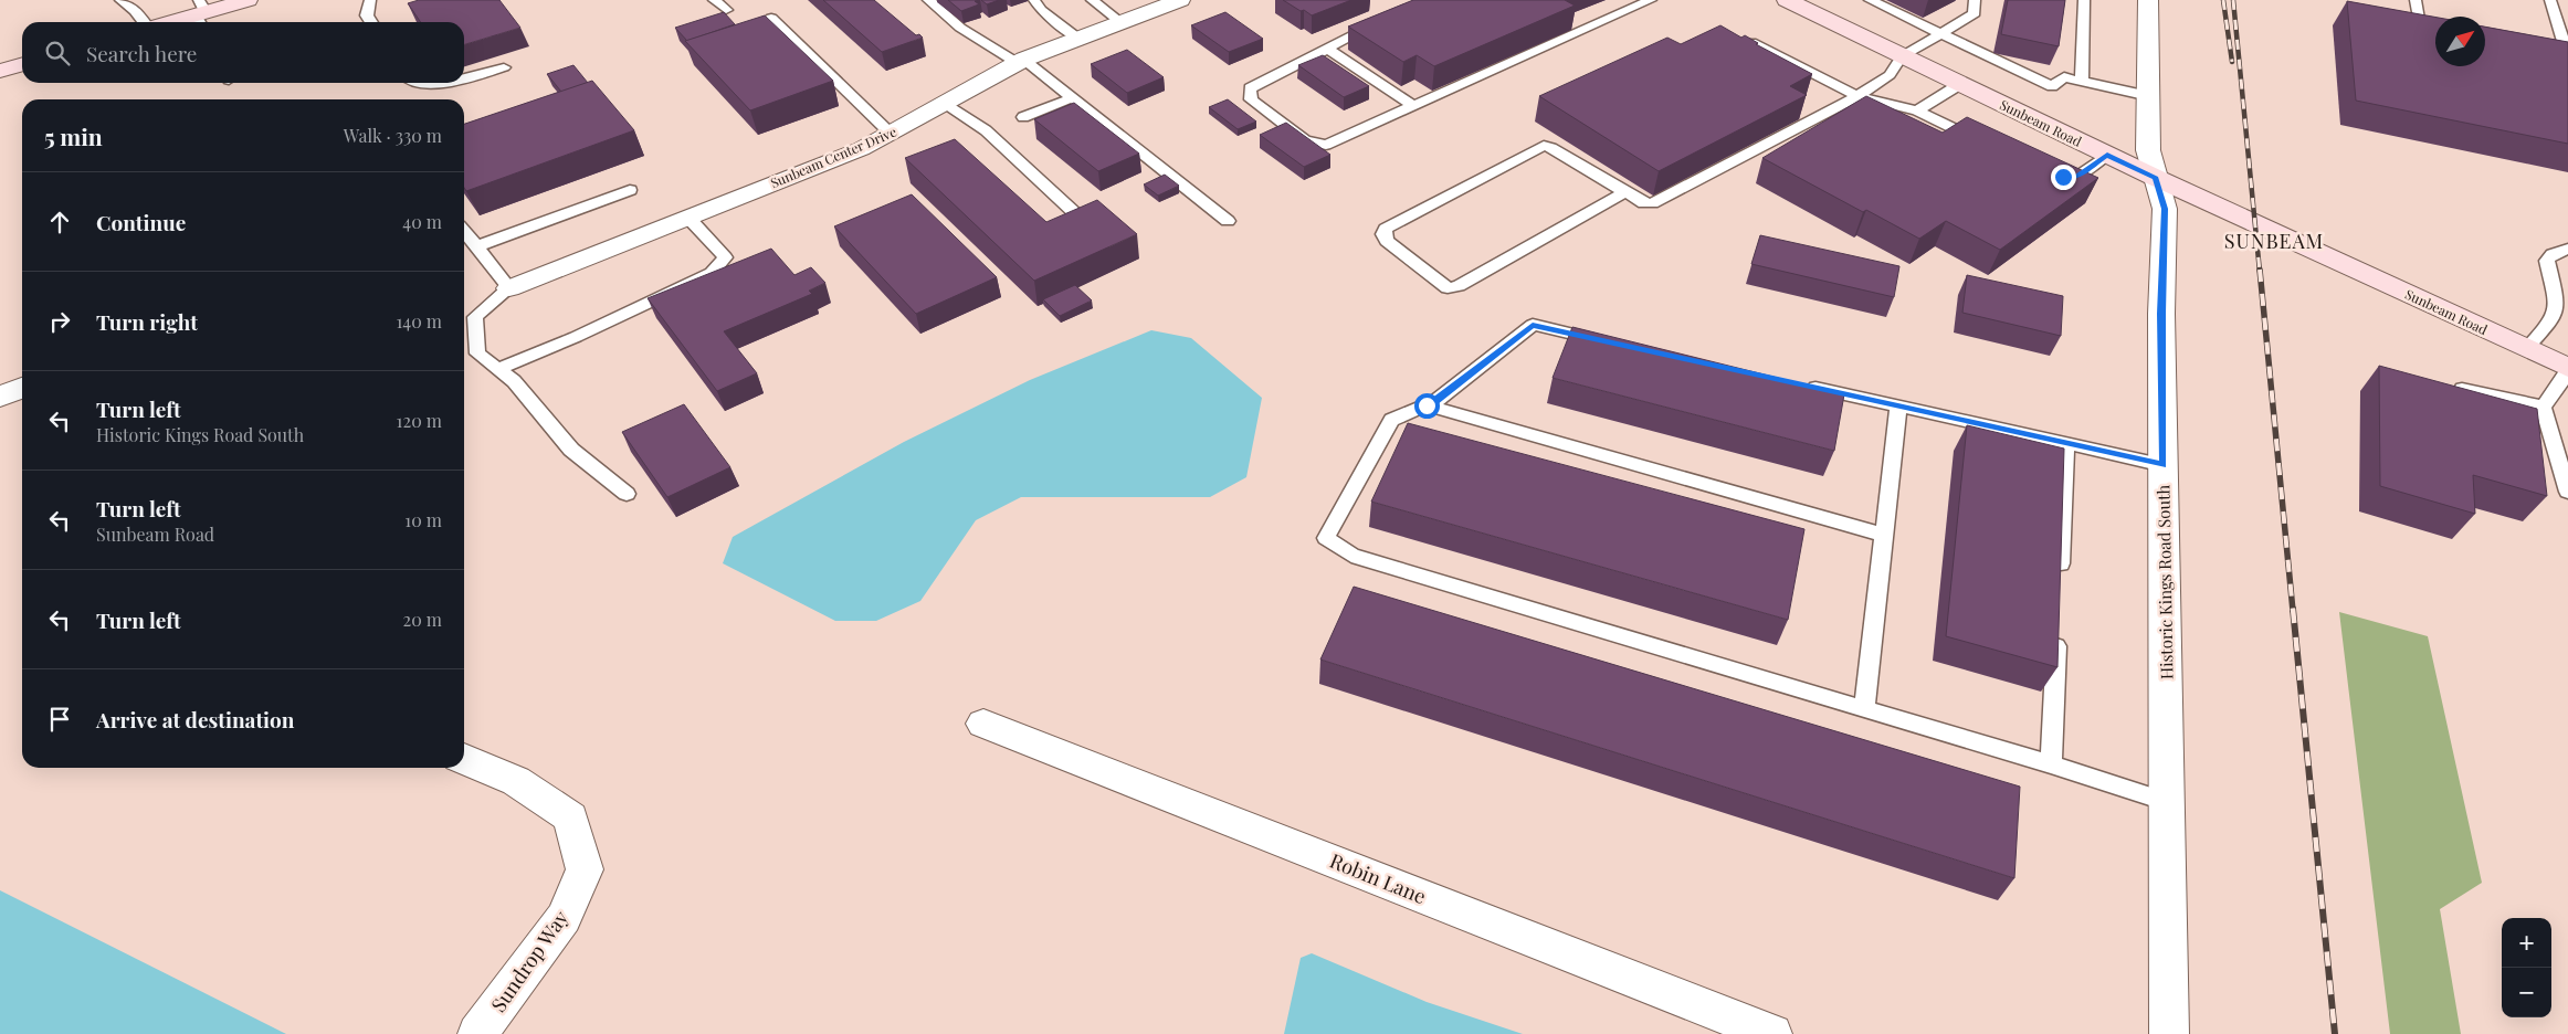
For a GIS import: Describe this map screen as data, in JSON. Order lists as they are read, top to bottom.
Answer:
{
  "streets": {
    "street": [
      "Sunbeam Road",
      "Sunbeam Center Drive",
      "Historic Kings Road South",
      "Robin Lane",
      "Sundrop Way"
    ]
  },
  "crossings": [
    ["Sunbeam Road", "Historic Kings Road South"]
  ],
  "districts": ["SUNBEAM"],
  "north": "top right",
  "page": {
    "search": "Search here",
    "heading": ["5 min", "Walk · 330 m"],
    "list": [
      ["Continue", "40 m"],
      ["Turn right", "140 m"],
      ["Turn left", "Historic Kings Road South", "120 m"],
      ["Turn left", "Sunbeam Road", "10 m"],
      ["Turn left", "20 m"],
      "Arrive at destination"
    ],
    "map_buttons": ["+", "−"]
  }
}
